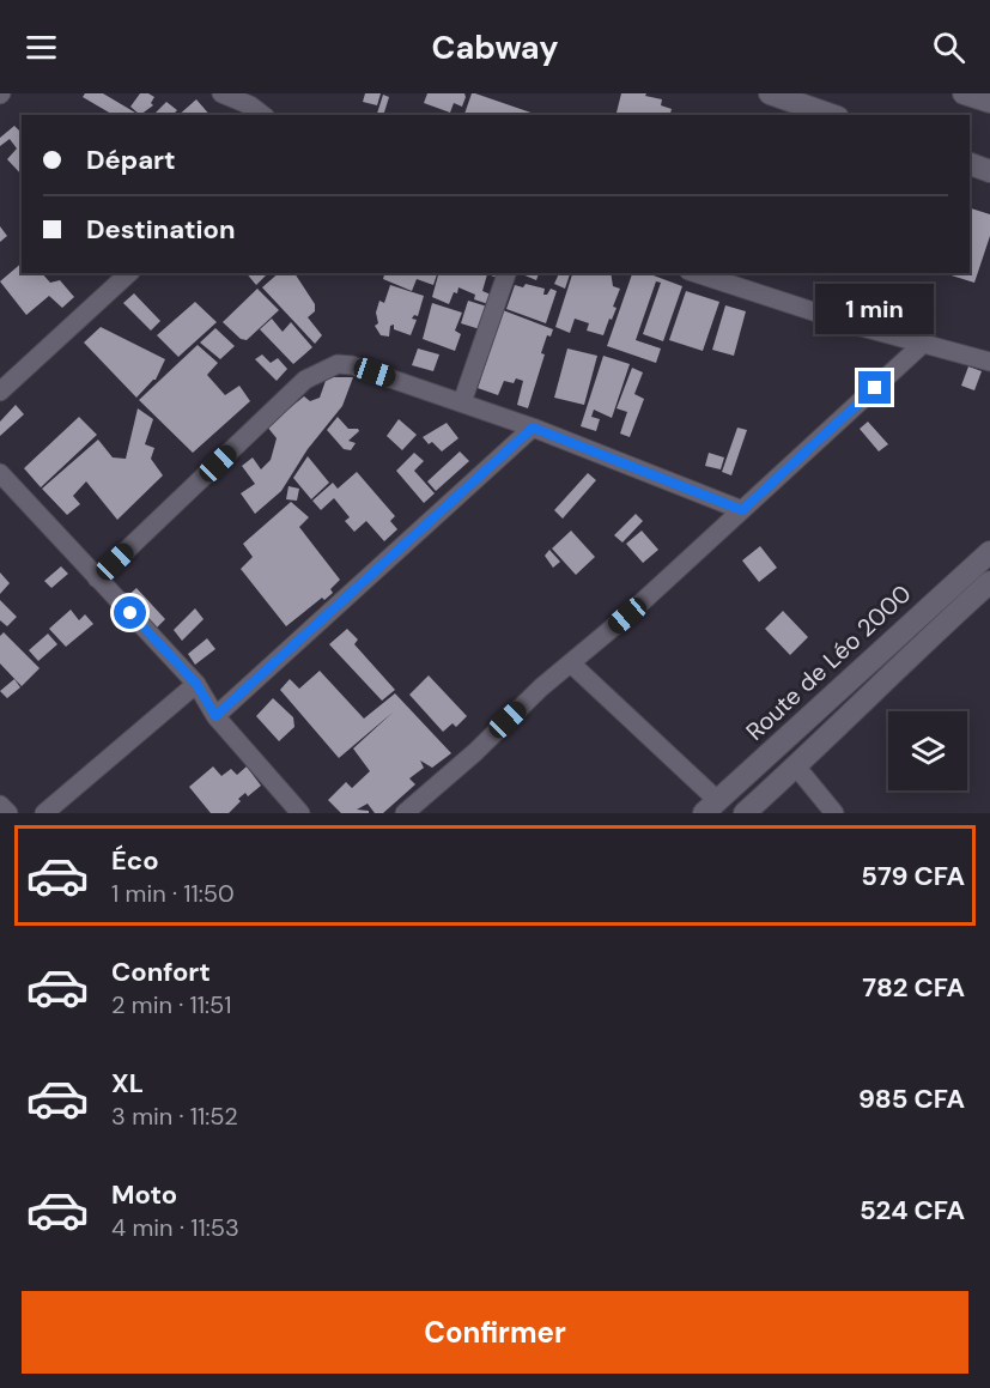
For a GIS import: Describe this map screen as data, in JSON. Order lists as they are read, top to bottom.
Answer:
{
  "streets": {
    "street": ["Route de Léo 2000"]
  },
  "page": {
    "header": "Cabway",
    "banner": ["Départ", "Destination"],
    "bubble": "1 min",
    "list": [
      {
        "name": "Éco",
        "note": "1 min · 11:50",
        "value": "579 CFA"
      },
      {
        "name": "Confort",
        "note": "2 min · 11:51",
        "value": "782 CFA"
      },
      {
        "name": "XL",
        "note": "3 min · 11:52",
        "value": "985 CFA"
      },
      {
        "name": "Moto",
        "note": "4 min · 11:53",
        "value": "524 CFA"
      }
    ],
    "buttons": "Confirmer"
  }
}
